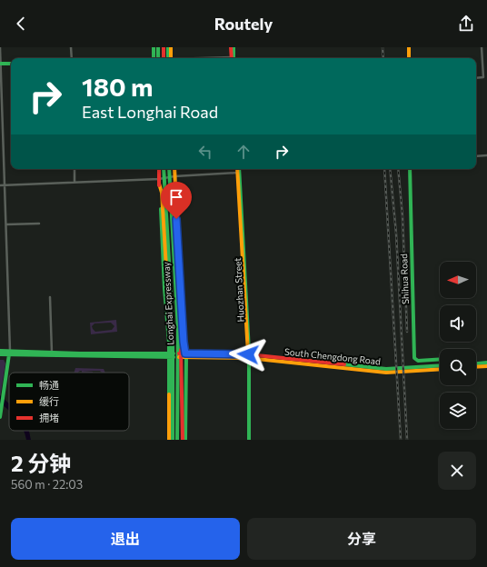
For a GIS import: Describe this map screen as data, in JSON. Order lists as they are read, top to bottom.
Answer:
{
  "streets": {
    "main road": [
      "Shihua Road",
      "Huozhan Street",
      "Longhai Expressway",
      "South Chengdong Road"
    ]
  },
  "crossings": [
    ["Huozhan Street", "South Chengdong Road"]
  ],
  "legend": ["畅通", "缓行", "拥堵"],
  "north": "left",
  "page": {
    "header": "Routely",
    "turn": ["180 m", "East Longhai Road"],
    "heading": ["2 分钟", "560 m · 22:03"],
    "buttons": ["退出", "分享"]
  }
}
